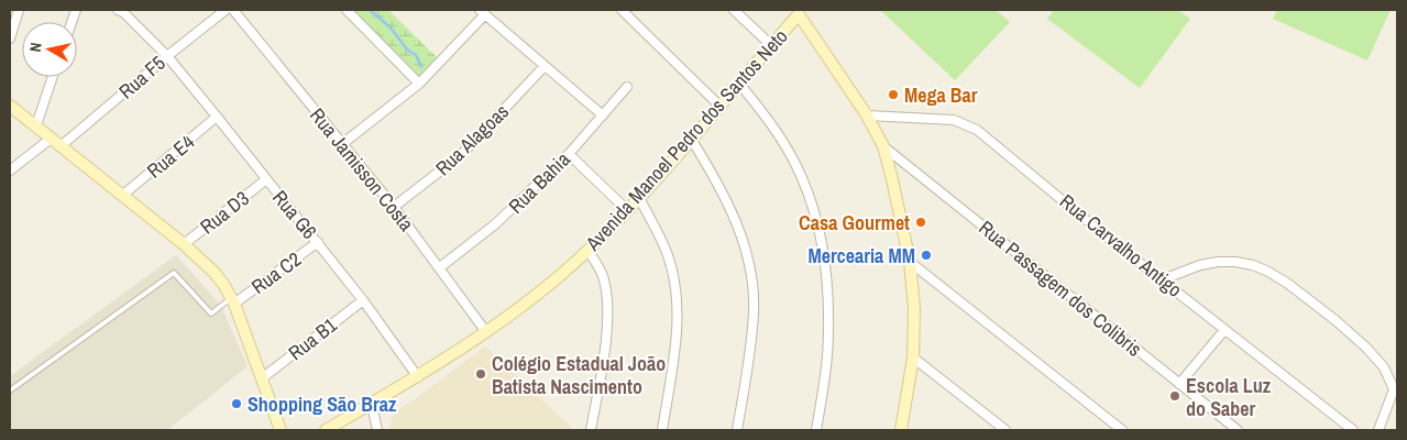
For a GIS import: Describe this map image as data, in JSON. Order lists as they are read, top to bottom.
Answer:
{
  "streets": {
    "street": [
      "Rua F5",
      "Rua Alagoas",
      "Avenida Manoel Pedro dos Santos Neto",
      "Rua E4",
      "Rua Jamisson Costa",
      "Rua Bahia",
      "Rua D3",
      "Rua G6",
      "Rua Carvalho Antigo",
      "Rua C2",
      "Rua Passagem dos Colibris",
      "Rua B1"
    ]
  },
  "crossings": [
    ["Rua F5", "Rua G6"],
    ["Rua Alagoas", "Rua Jamisson Costa"],
    ["Avenida Manoel Pedro dos Santos Neto", "Rua Jamisson Costa"],
    ["Avenida Manoel Pedro dos Santos Neto", "Rua G6"],
    ["Rua E4", "Rua G6"],
    ["Rua Jamisson Costa", "Rua Bahia"],
    ["Rua D3", "Rua G6"],
    ["Rua G6", "Rua C2"],
    ["Rua G6", "Rua B1"]
  ],
  "places": [
    "Mega Bar",
    "Casa Gourmet",
    "Mercearia MM",
    "Colégio Estadual João Batista Nascimento",
    "Escola Luz do Saber",
    "Shopping São Braz"
  ],
  "north": "left"
}
